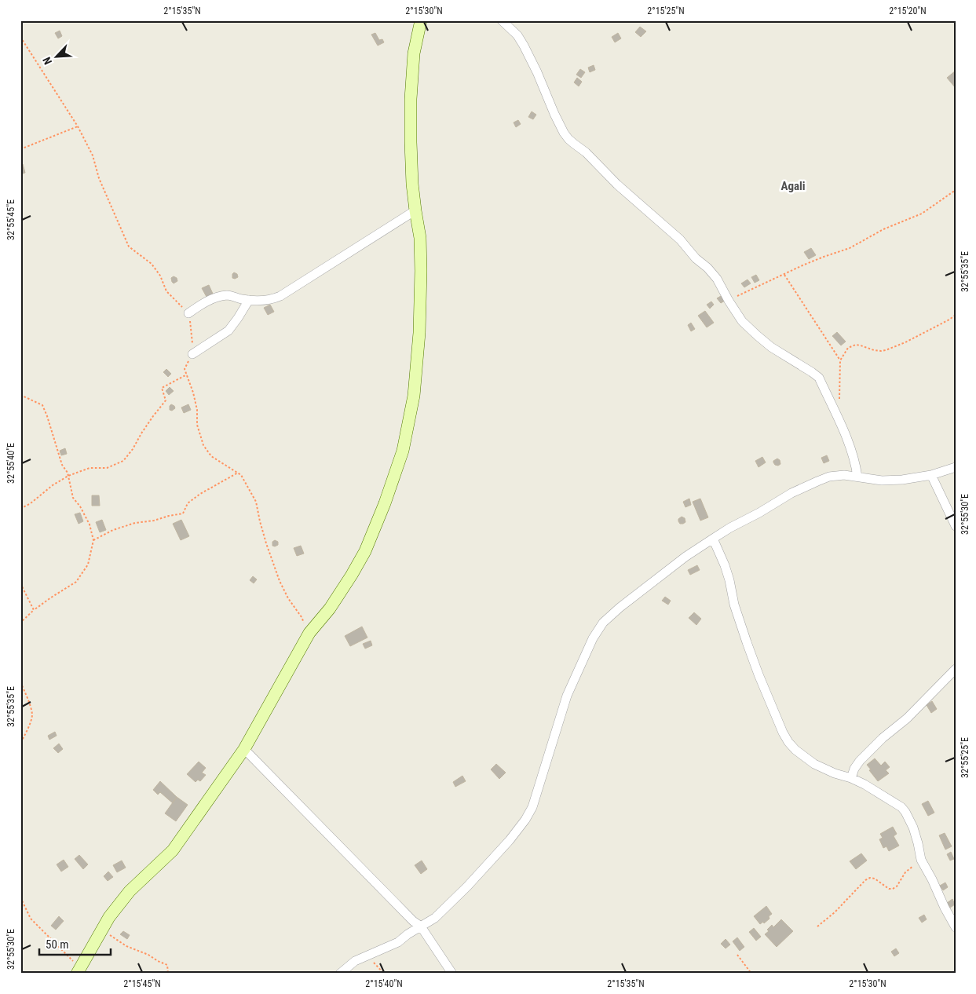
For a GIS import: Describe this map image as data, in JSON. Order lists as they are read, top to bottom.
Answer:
{
  "districts": ["Agali"],
  "scale_bar": "50 m",
  "north": "bottom left",
  "coordinates": [
    "2°15'35\"N",
    "2°15'30\"N",
    "2°15'25\"N",
    "2°15'20\"N",
    "32°55'45\"E",
    "32°55'35\"E",
    "32°55'40\"E",
    "32°55'30\"E",
    "32°55'25\"E",
    "2°15'45\"N",
    "2°15'40\"N"
  ]
}
